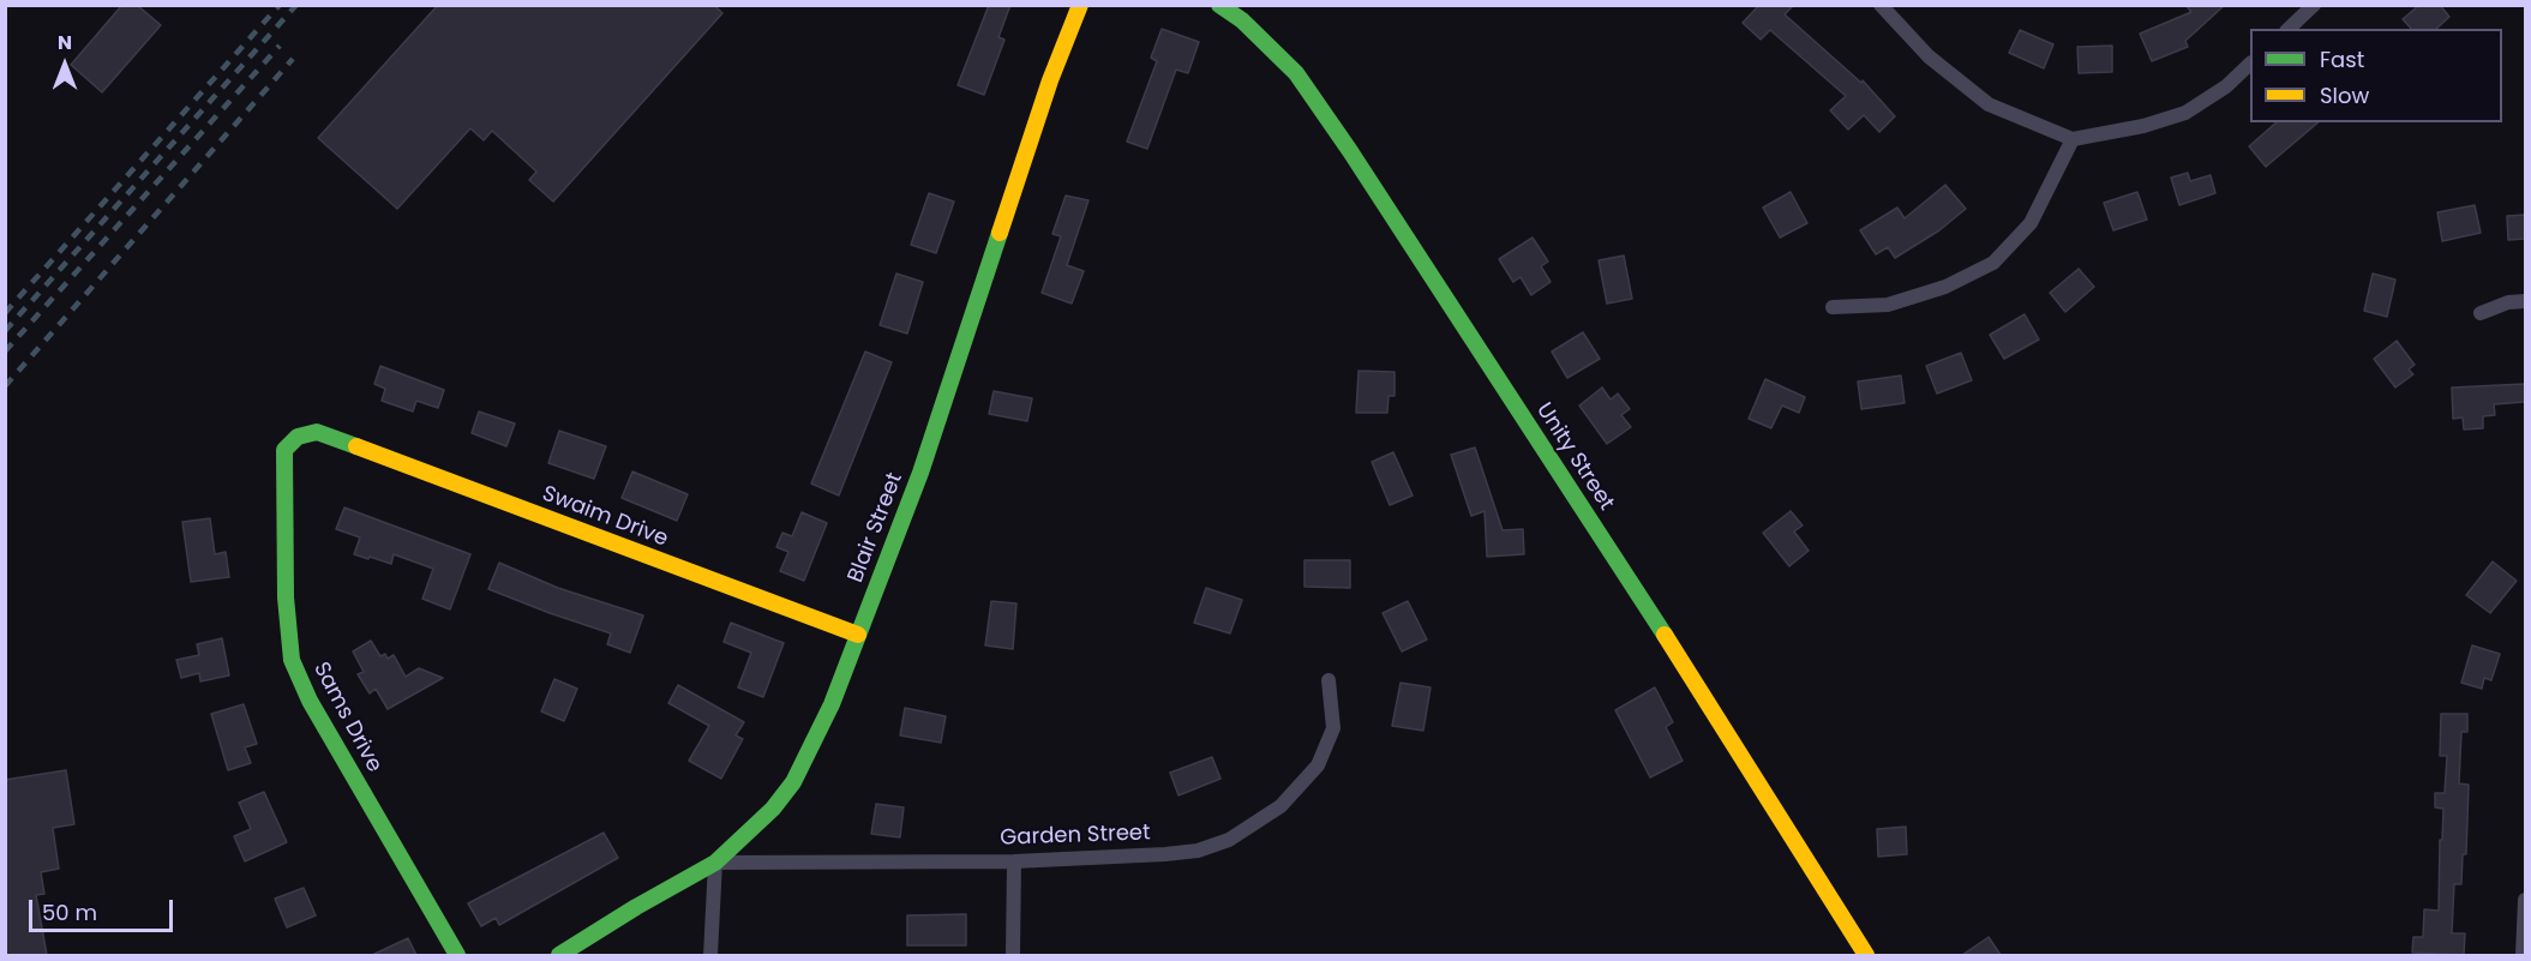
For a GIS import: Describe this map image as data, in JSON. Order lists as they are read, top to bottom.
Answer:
{
  "streets": {
    "street": [
      "Unity Street",
      "Swaim Drive",
      "Blair Street",
      "Sams Drive",
      "Garden Street"
    ]
  },
  "crossings": [
    ["Swaim Drive", "Blair Street"],
    ["Swaim Drive", "Sams Drive"],
    ["Blair Street", "Garden Street"]
  ],
  "legend": ["Fast", "Slow"],
  "scale_bar": "50 m",
  "north": "top"
}
